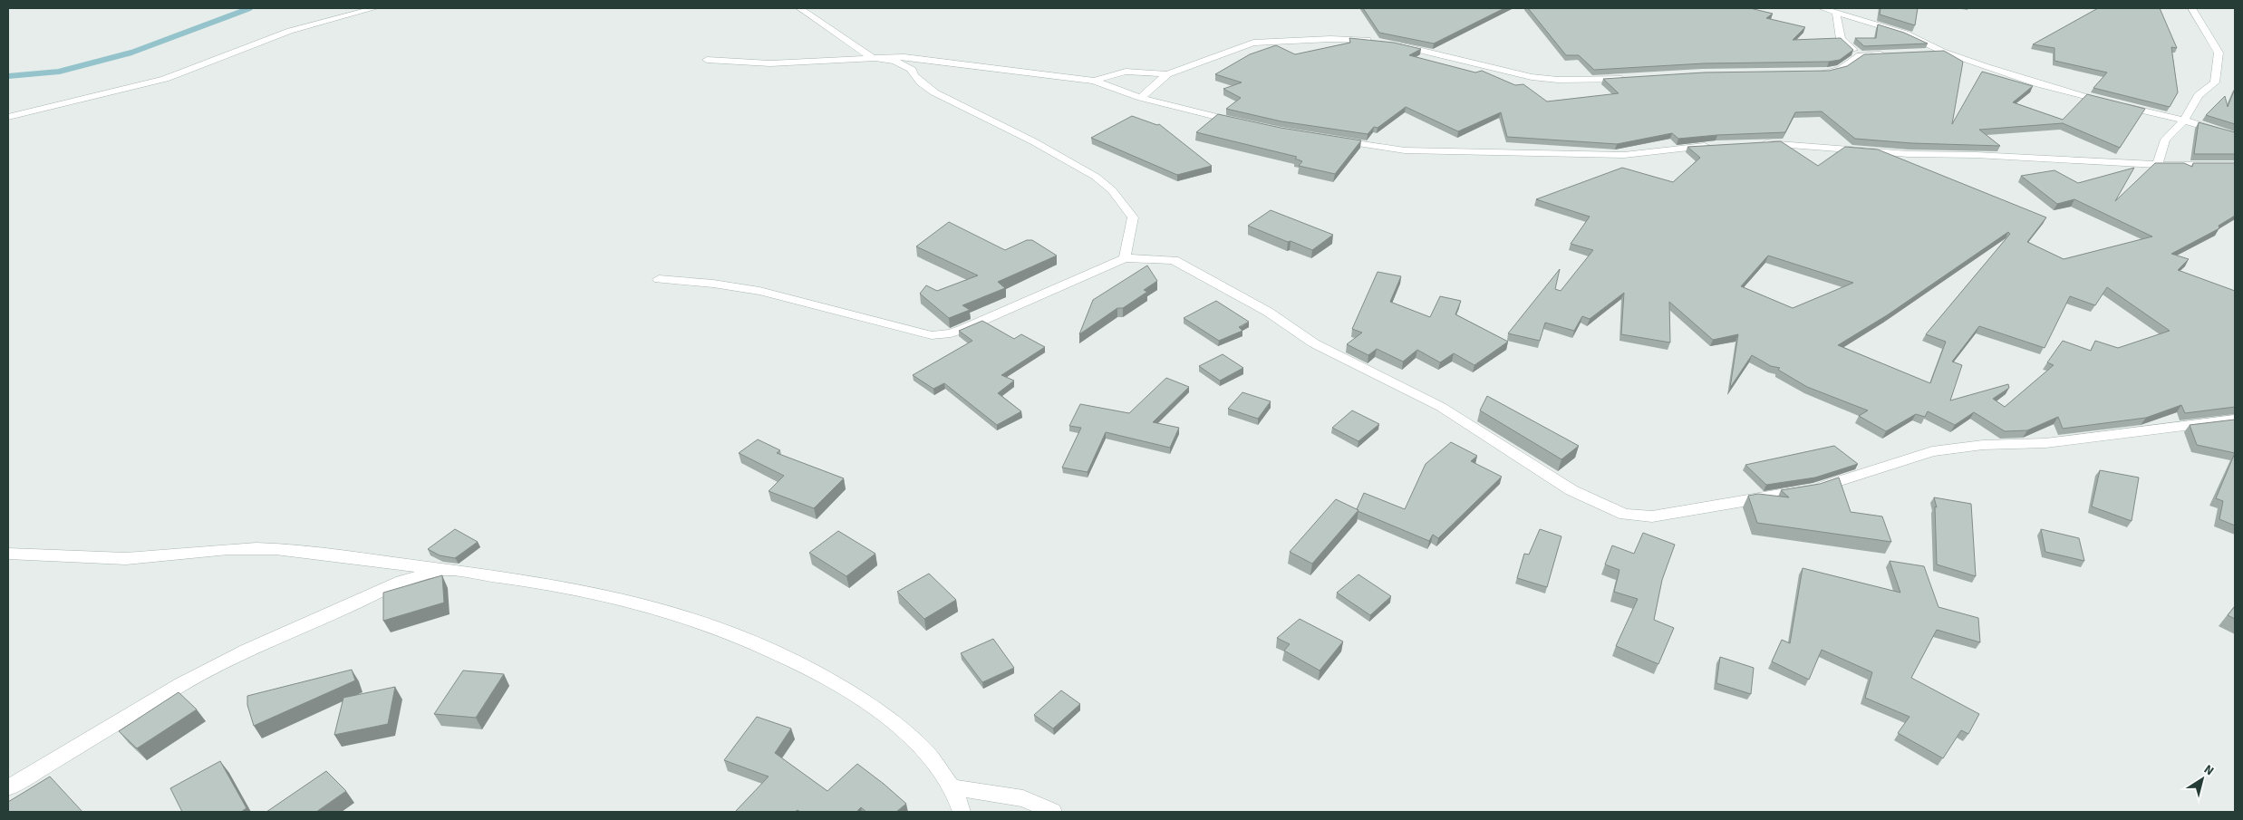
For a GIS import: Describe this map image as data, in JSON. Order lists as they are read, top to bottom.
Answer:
{
  "north": "top right"
}
